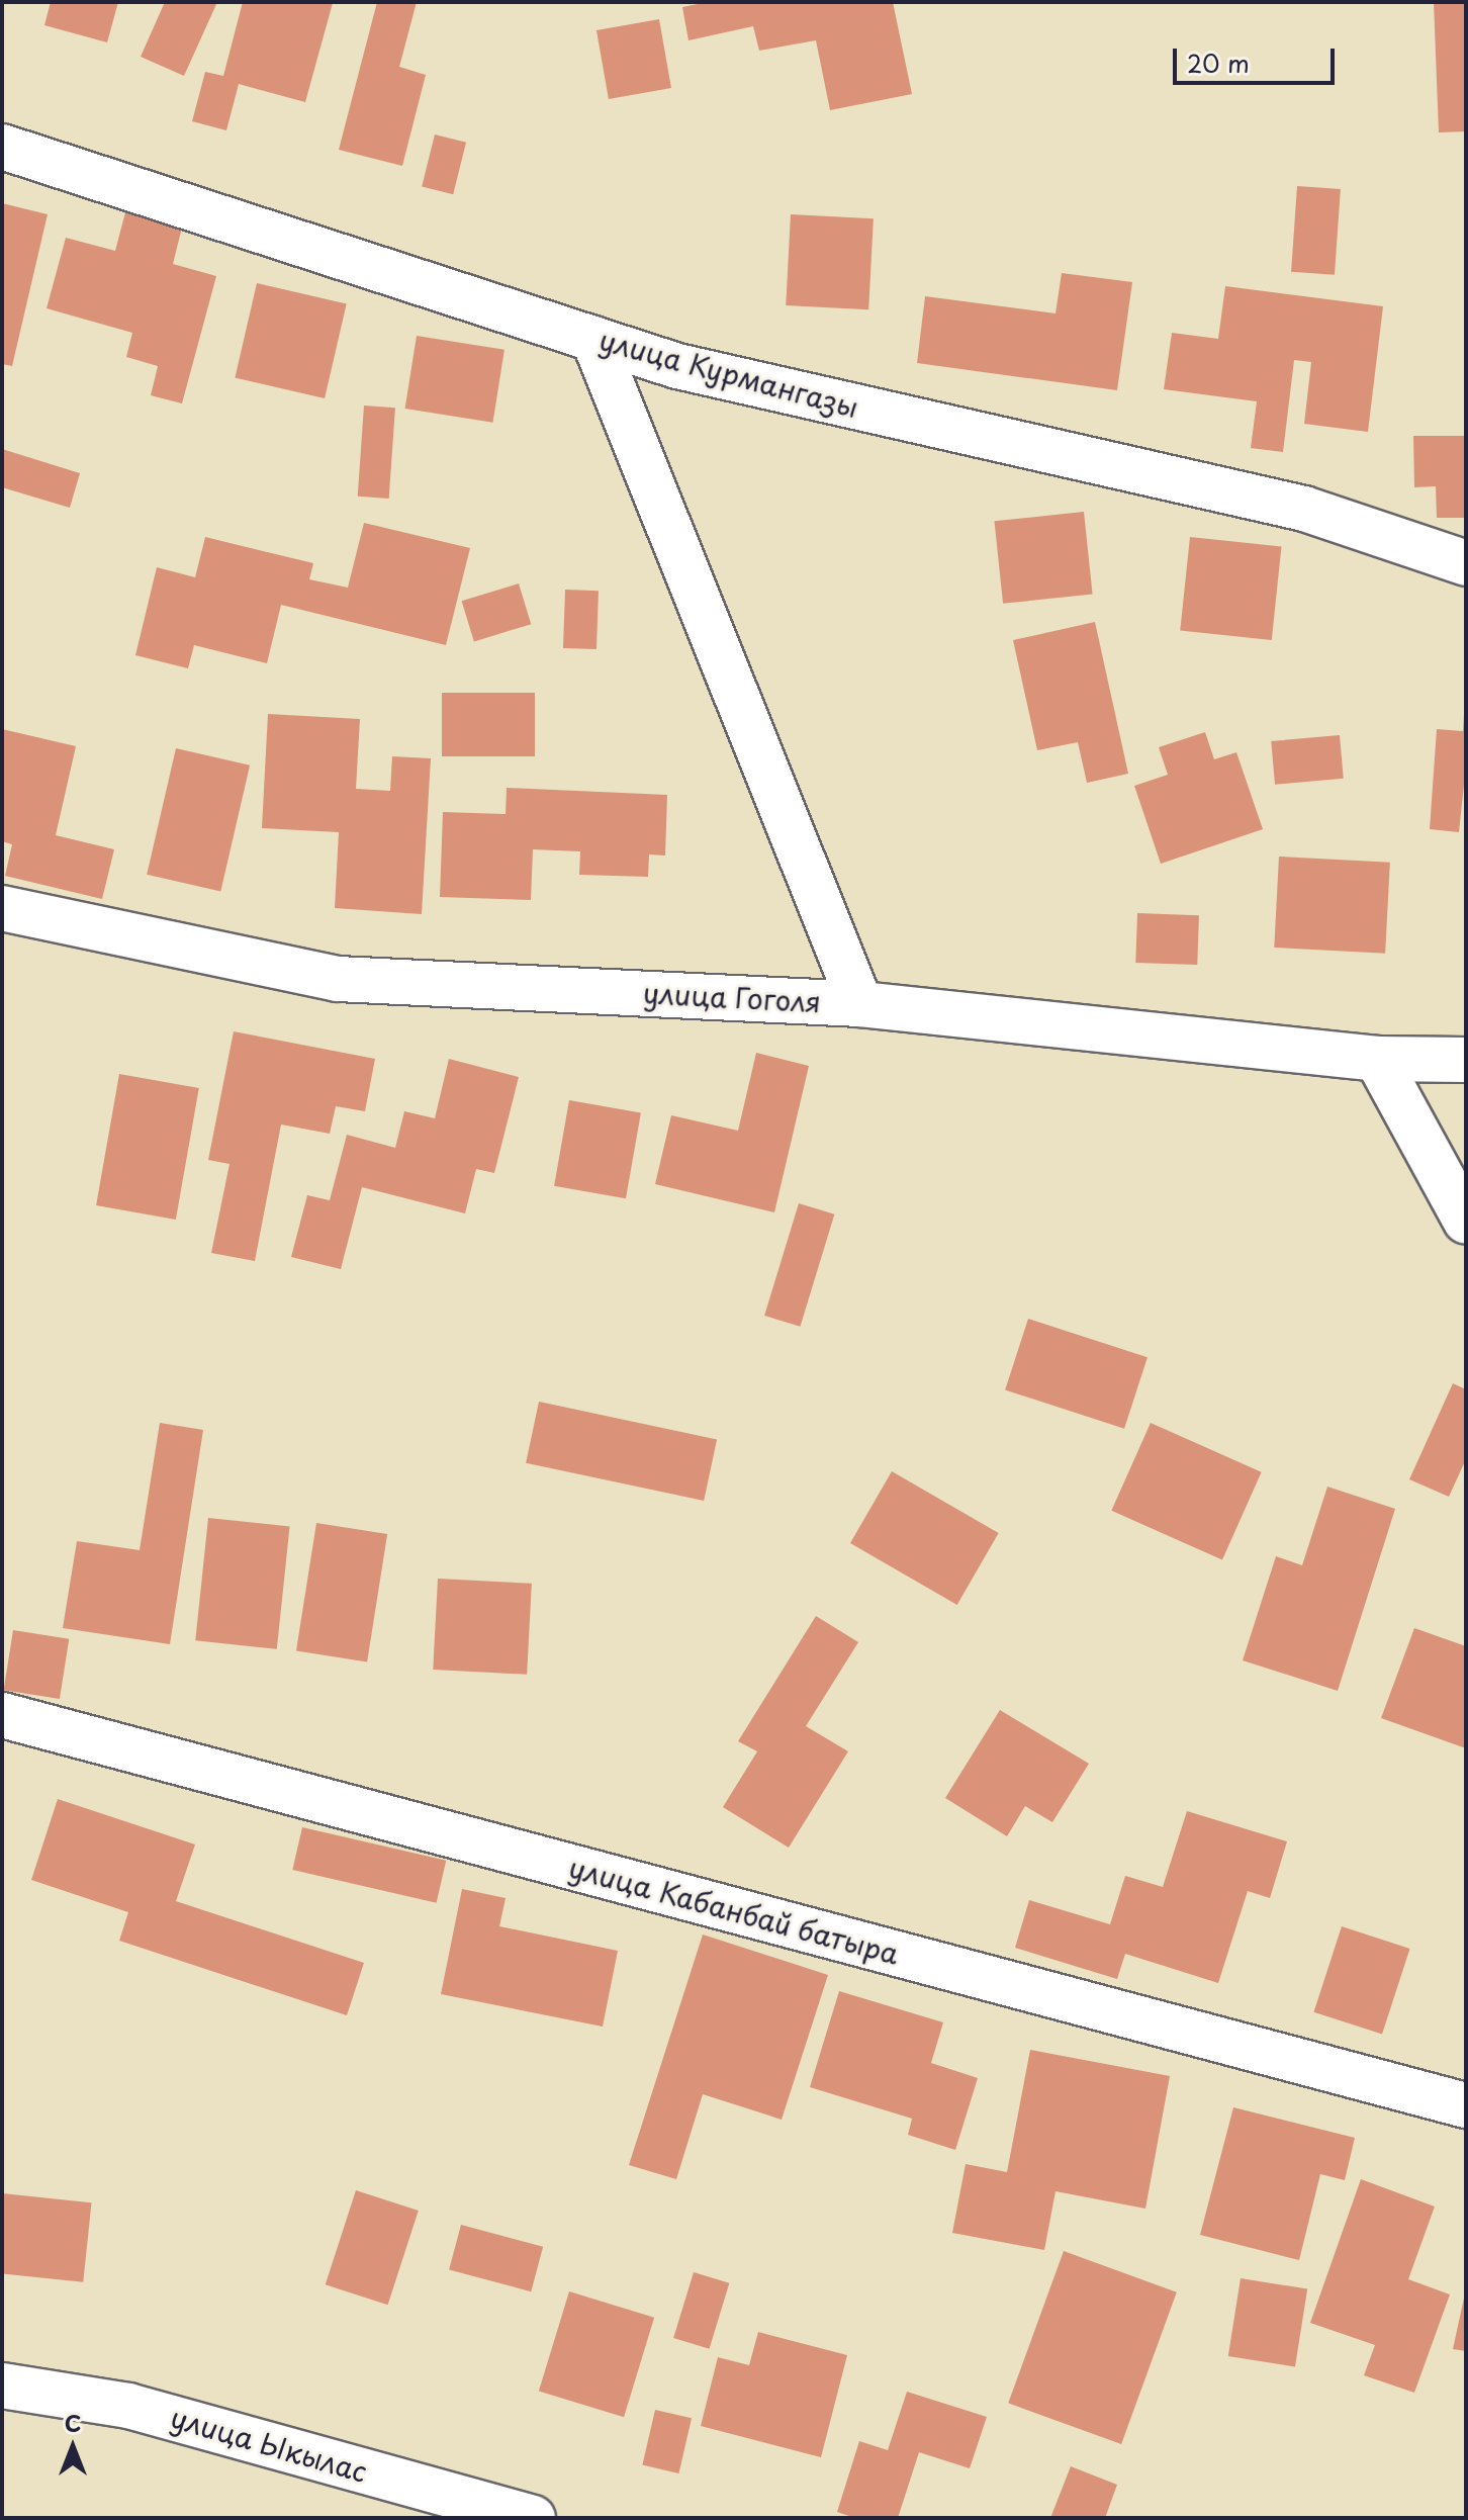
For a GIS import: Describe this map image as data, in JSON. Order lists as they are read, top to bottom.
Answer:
{
  "streets": {
    "street": [
      "улица Курмангазы",
      "улица Гоголя",
      "улица Кабанбай батыра",
      "улица Ыкылас"
    ]
  },
  "scale_bar": "20 m",
  "north": "top"
}
